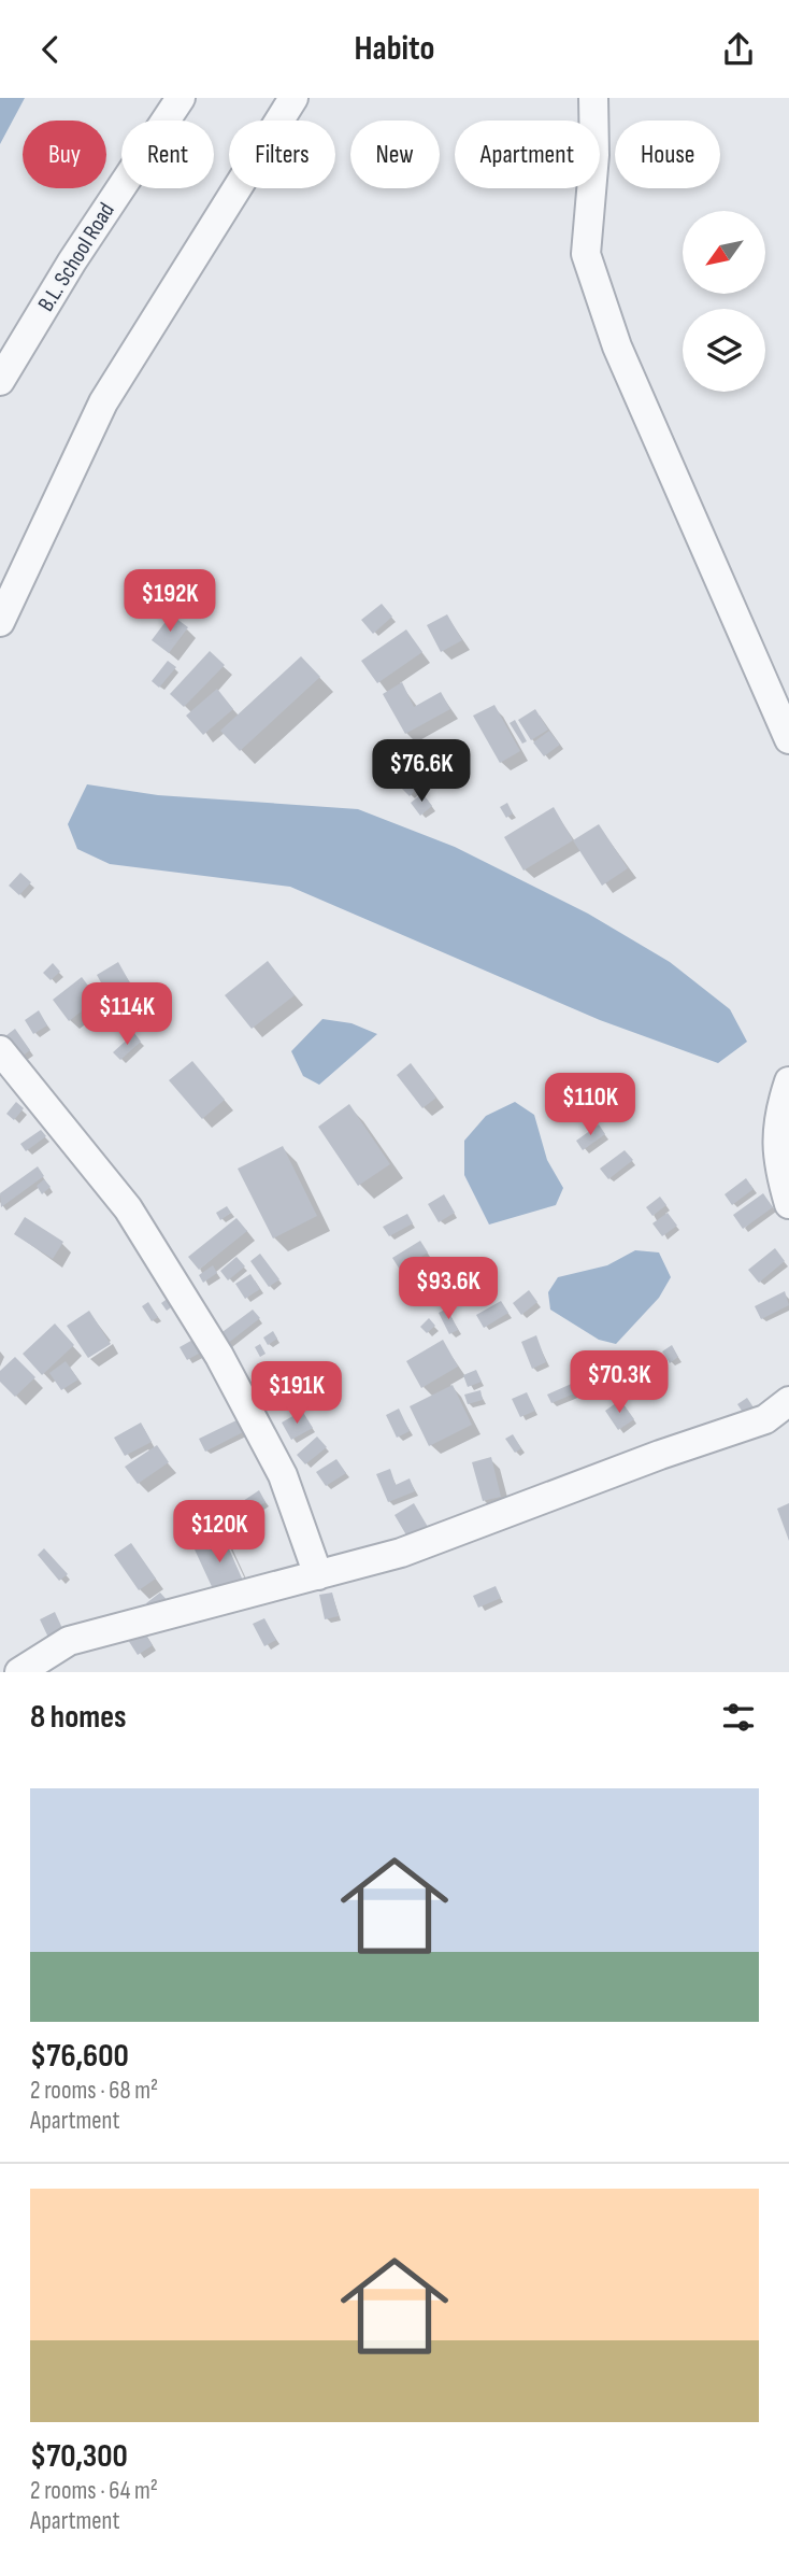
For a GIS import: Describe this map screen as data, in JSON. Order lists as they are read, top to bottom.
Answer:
{
  "streets": {
    "street": ["B.L. School Road"]
  },
  "north": "bottom left",
  "page": {
    "header": "Habito",
    "chip": [
      "Buy",
      "Rent",
      "Filters",
      "New",
      "Apartment",
      "House"
    ],
    "price": [
      "$192K",
      "$76.6K",
      "$114K",
      "$110K",
      "$93.6K",
      "$70.3K",
      "$191K",
      "$120K"
    ],
    "heading": "8 homes",
    "list": [
      {
        "name": "$76,600",
        "note": "2 rooms · 68 m² · Apartment"
      },
      {
        "name": "$70,300",
        "note": "2 rooms · 64 m² · Apartment"
      }
    ]
  }
}
